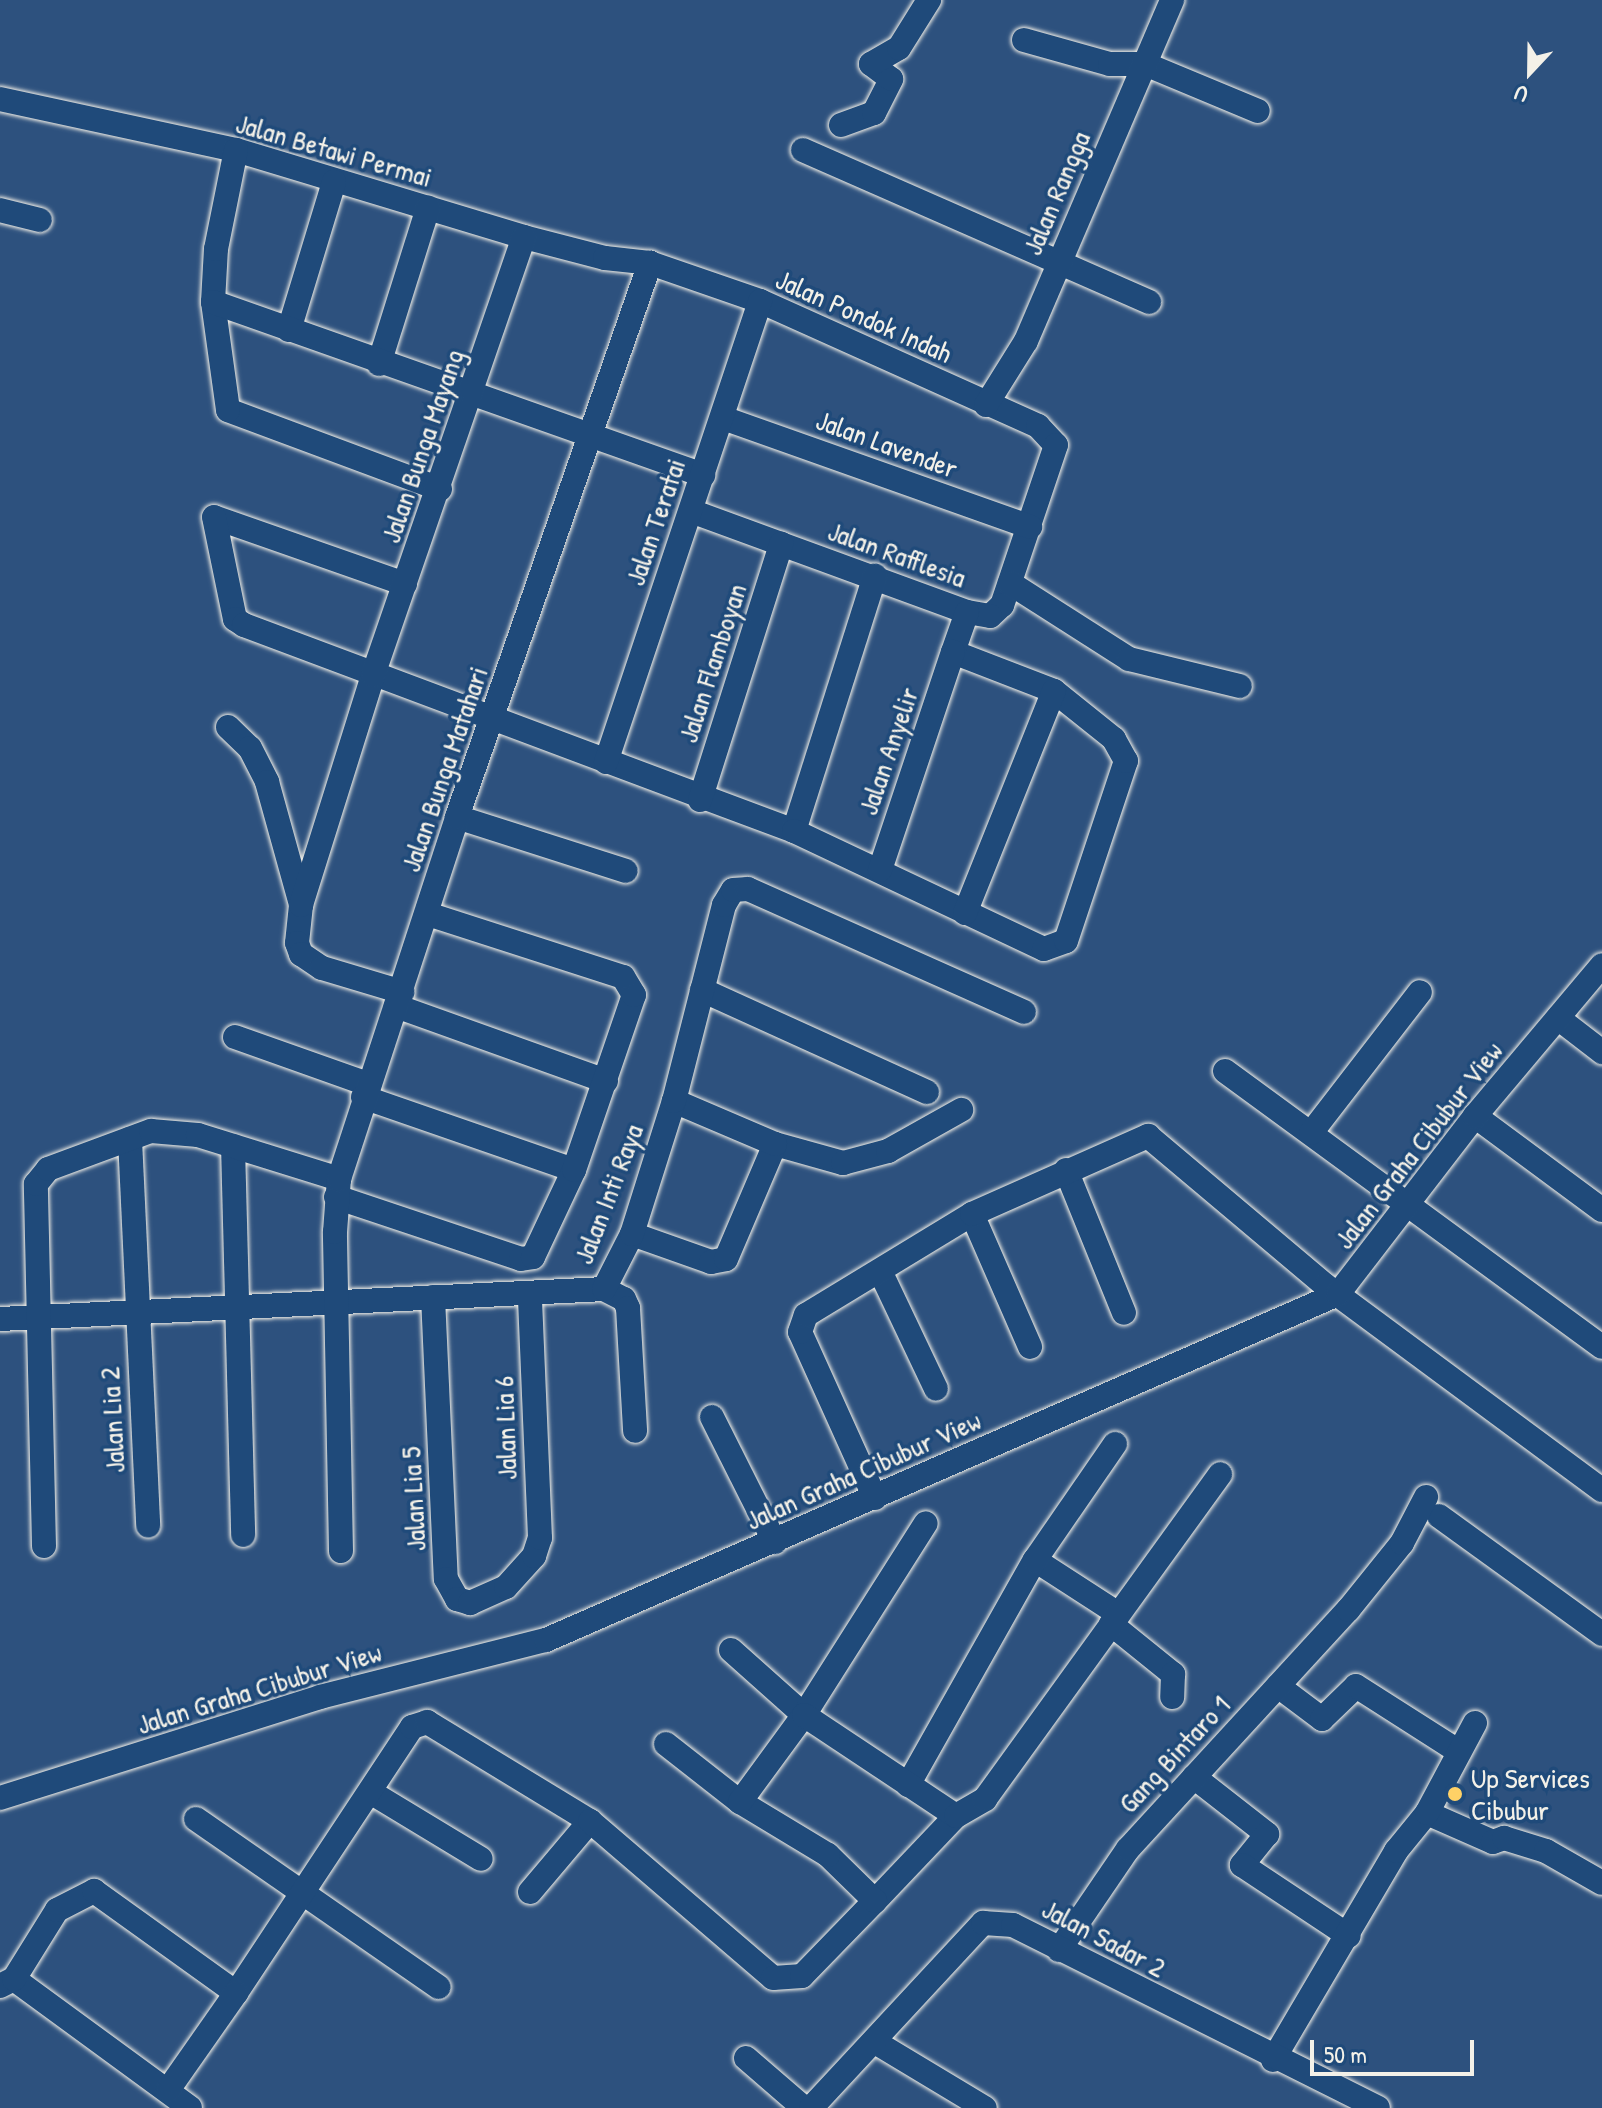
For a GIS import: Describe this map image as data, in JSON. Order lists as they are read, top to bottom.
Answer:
{
  "streets": {
    "street": [
      "Jalan Betawi Permai",
      "Jalan Rangga",
      "Jalan Pondok Indah",
      "Jalan Lavender",
      "Jalan Bunga Mayang",
      "Jalan Teratai",
      "Jalan Rafflesia",
      "Jalan Flamboyan",
      "Jalan Anyelir",
      "Jalan Bunga Matahari",
      "Jalan Graha Cibubur View",
      "Jalan Inti Raya",
      "Jalan Lia 2",
      "Jalan Lia 6",
      "Jalan Lia 5",
      "Gang Bintaro 1",
      "Jalan Sadar 2"
    ]
  },
  "crossings": [
    ["Jalan Betawi Permai", "Jalan Pondok Indah"],
    ["Jalan Betawi Permai", "Jalan Bunga Mayang"],
    ["Jalan Betawi Permai", "Jalan Bunga Matahari"],
    ["Jalan Rangga", "Jalan Pondok Indah"],
    ["Jalan Pondok Indah", "Jalan Teratai"],
    ["Jalan Pondok Indah", "Jalan Rafflesia"],
    ["Jalan Pondok Indah", "Jalan Bunga Matahari"],
    ["Jalan Lavender", "Jalan Teratai"],
    ["Jalan Lavender", "Jalan Rafflesia"],
    ["Jalan Teratai", "Jalan Rafflesia"],
    ["Jalan Rafflesia", "Jalan Flamboyan"],
    ["Jalan Rafflesia", "Jalan Anyelir"],
    ["Jalan Bunga Matahari", "Jalan Inti Raya"],
    ["Jalan Inti Raya", "Jalan Lia 2"],
    ["Jalan Inti Raya", "Jalan Lia 6"],
    ["Jalan Inti Raya", "Jalan Lia 5"],
    ["Jalan Lia 6", "Jalan Lia 5"],
    ["Gang Bintaro 1", "Jalan Sadar 2"]
  ],
  "places": ["Up Services Cibubur"],
  "scale_bar": "50 m",
  "north": "bottom"
}
